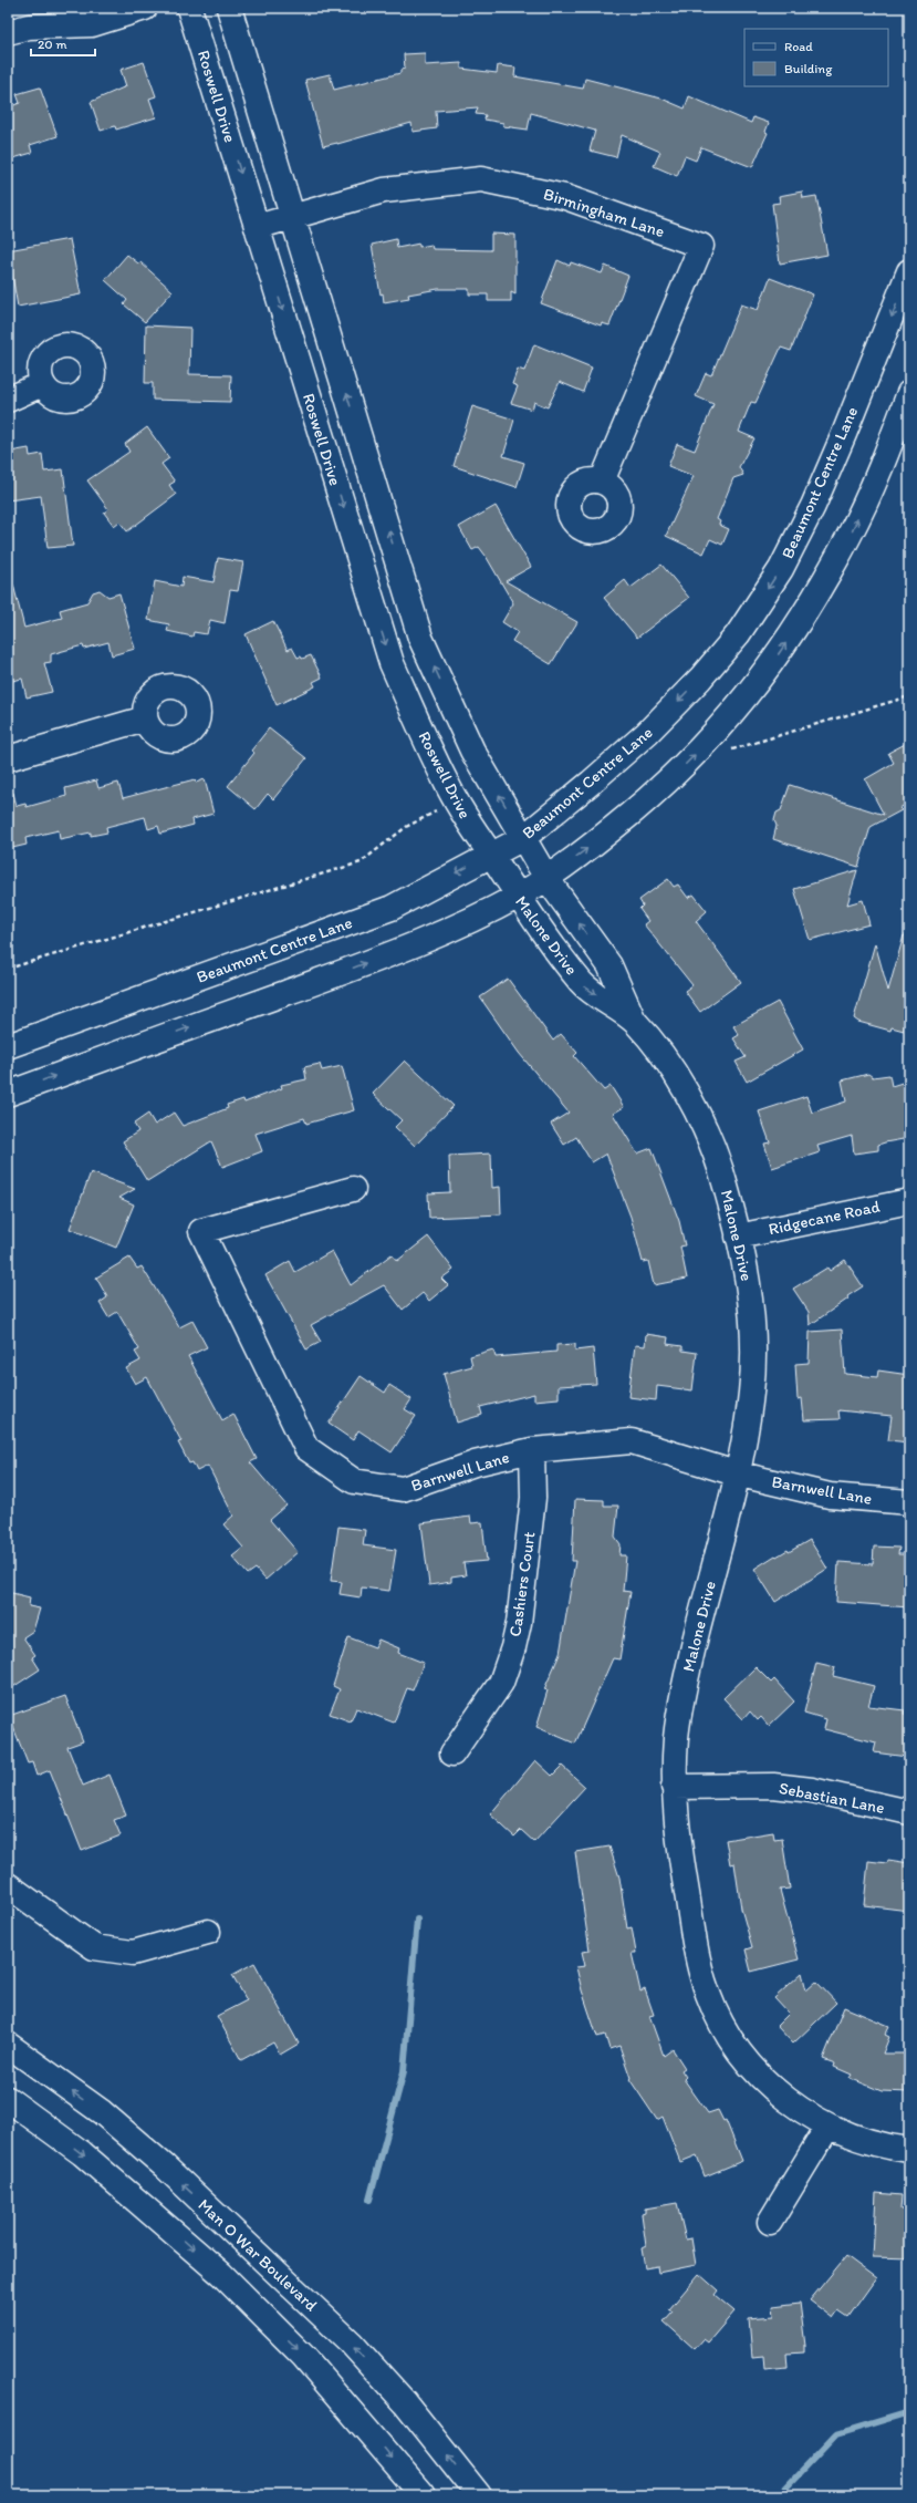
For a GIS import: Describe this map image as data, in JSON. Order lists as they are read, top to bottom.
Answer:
{
  "streets": {
    "street": [
      "Roswell Drive",
      "Birmingham Lane",
      "Beaumont Centre Lane",
      "Malone Drive",
      "Ridgecane Road",
      "Barnwell Lane",
      "Cashiers Court",
      "Sebastian Lane",
      "Man O War Boulevard"
    ]
  },
  "crossings": [
    ["Roswell Drive", "Birmingham Lane"],
    ["Roswell Drive", "Beaumont Centre Lane"],
    ["Roswell Drive", "Malone Drive"],
    ["Beaumont Centre Lane", "Malone Drive"],
    ["Malone Drive", "Ridgecane Road"],
    ["Malone Drive", "Barnwell Lane"],
    ["Malone Drive", "Sebastian Lane"],
    ["Barnwell Lane", "Cashiers Court"]
  ],
  "legend": ["Road", "Building"],
  "scale_bar": "20 m"
}
